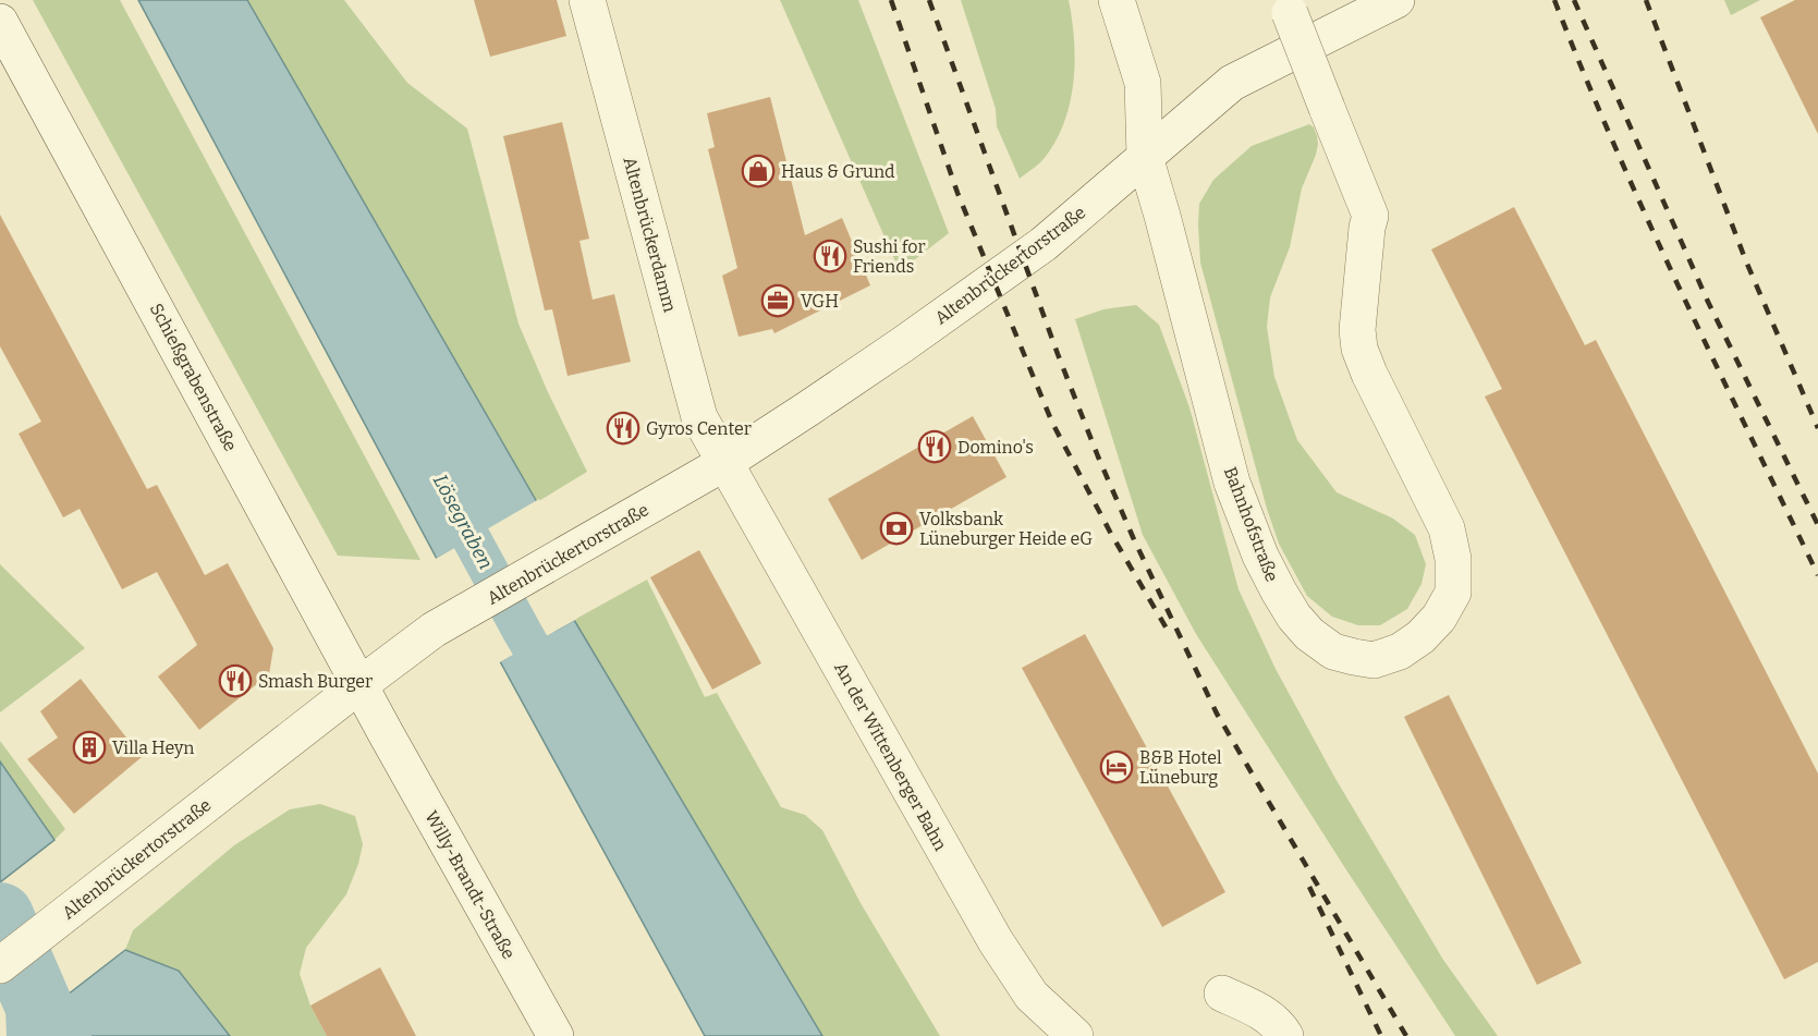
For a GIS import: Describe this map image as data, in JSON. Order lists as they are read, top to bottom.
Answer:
{
  "streets": {
    "street": [
      "Altenbrückerdamm",
      "Altenbrückertorstraße",
      "Schießgrabenstraße",
      "Bahnhofstraße",
      "An der Wittenberger Bahn",
      "Willy-Brandt-Straße"
    ]
  },
  "crossings": [
    ["Altenbrückerdamm", "Altenbrückertorstraße"],
    ["Altenbrückerdamm", "An der Wittenberger Bahn"],
    ["Altenbrückertorstraße", "Schießgrabenstraße"],
    ["Altenbrückertorstraße", "Bahnhofstraße"],
    ["Altenbrückertorstraße", "An der Wittenberger Bahn"],
    ["Schießgrabenstraße", "Willy-Brandt-Straße"]
  ],
  "water": ["Lösegraben"],
  "places": {
    "shop": ["Haus & Grund"],
    "restaurant": [
      "Sushi for Friends",
      "Gyros Center",
      "Domino's",
      "Smash Burger"
    ],
    "office": ["VGH"],
    "bank": ["Volksbank Lüneburger Heide eG"],
    "building": ["Villa Heyn"],
    "hotel": ["B&B Hotel Lüneburg"]
  }
}
